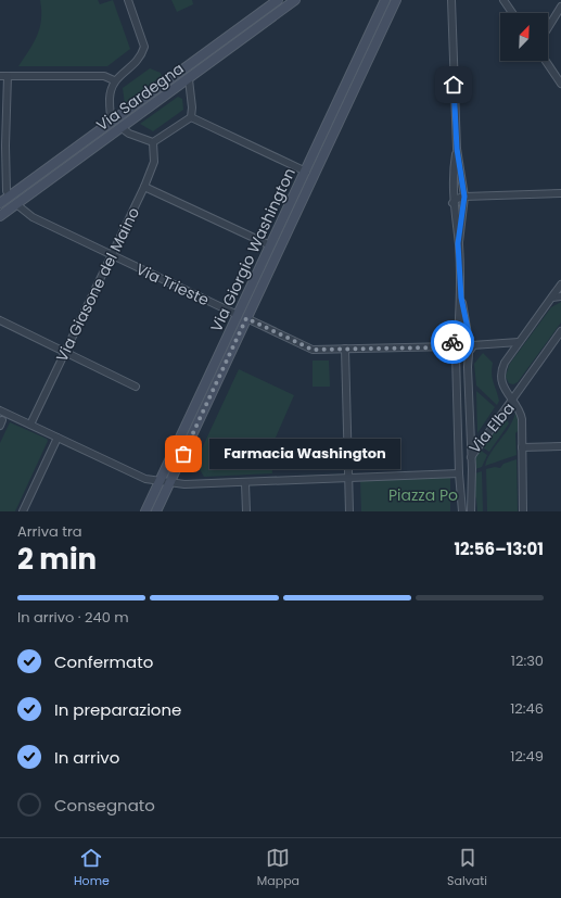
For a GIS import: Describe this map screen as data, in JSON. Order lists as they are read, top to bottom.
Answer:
{
  "streets": {
    "street": [
      "Via Sardegna",
      "Via Giorgio Washington",
      "Via Giasone del Maino",
      "Via Trieste",
      "Via Elba"
    ]
  },
  "crossings": [
    ["Via Sardegna", "Via Trieste"],
    ["Via Giorgio Washington", "Via Trieste"],
    ["Via Giasone del Maino", "Via Trieste"],
    ["Via Trieste", "Via Elba"]
  ],
  "parks": ["Piazza Po"],
  "places": ["Farmacia Washington"],
  "north": "top right",
  "page": {
    "bubble": "Farmacia Washington",
    "heading": ["2 min", "Arriva tra", "12:56–13:01"],
    "bar": "In arrivo · 240 m",
    "list": [
      ["Confermato", "12:30"],
      ["In preparazione", "12:46"],
      ["In arrivo", "12:49"],
      "Consegnato"
    ],
    "tabs": ["Home", "Mappa", "Salvati"]
  }
}
